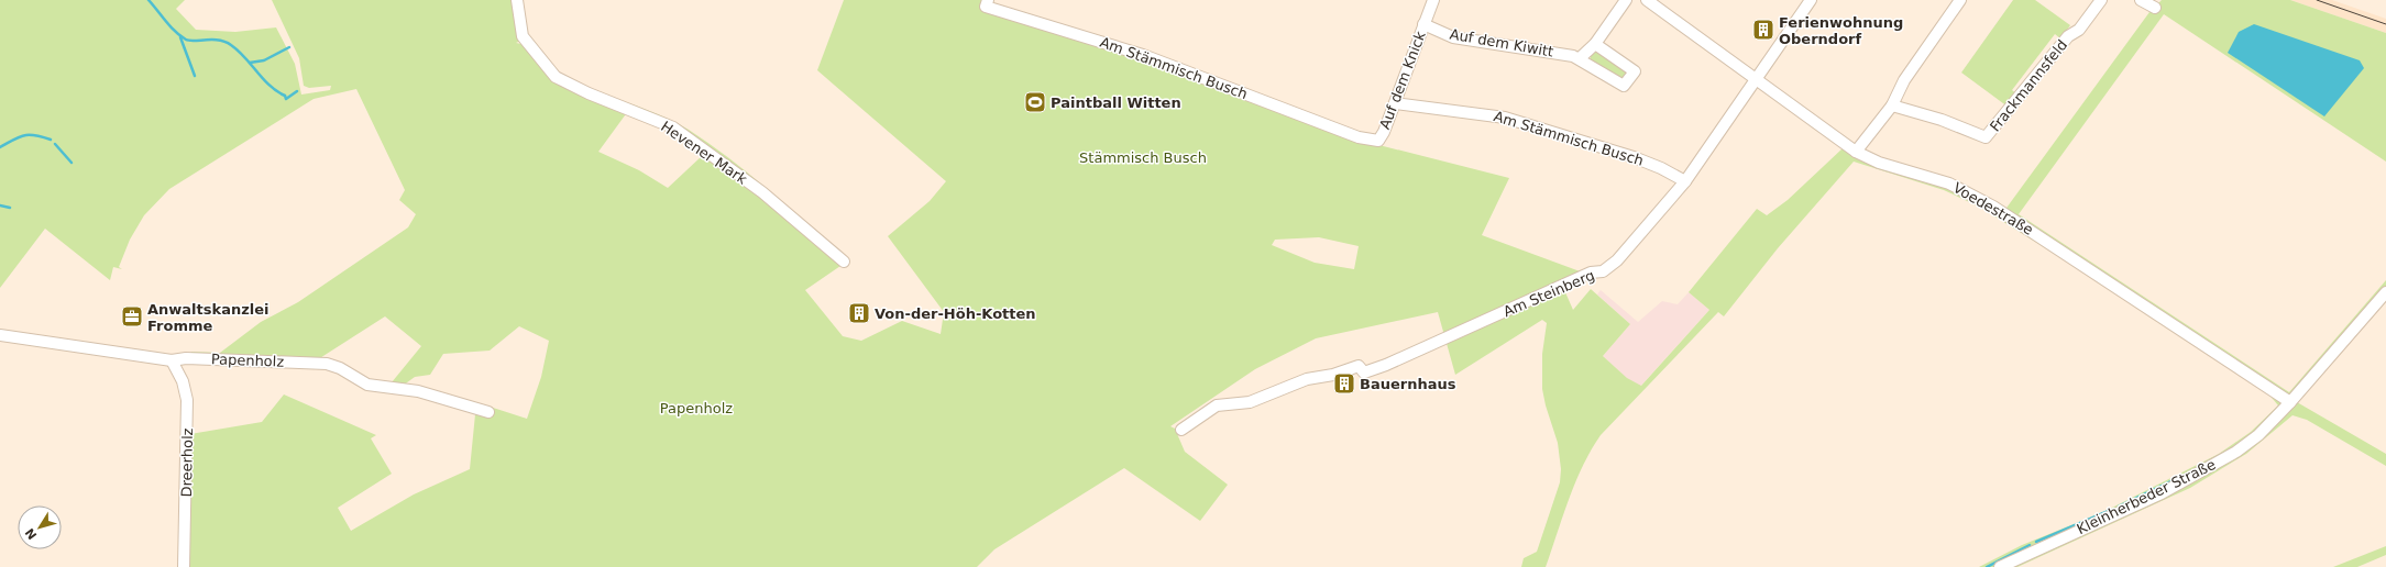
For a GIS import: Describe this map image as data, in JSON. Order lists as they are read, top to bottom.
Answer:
{
  "streets": {
    "street": [
      "Auf dem Kiwitt",
      "Am Stämmisch Busch",
      "Auf dem Knick",
      "Frackmannsfeld",
      "Hevener Mark",
      "Voedestraße",
      "Am Steinberg",
      "Papenholz",
      "Dreerholz",
      "Kleinherbeder Straße"
    ]
  },
  "crossings": [
    ["Auf dem Kiwitt", "Auf dem Knick"],
    ["Am Stämmisch Busch", "Auf dem Knick"],
    ["Am Stämmisch Busch", "Am Steinberg"],
    ["Voedestraße", "Am Steinberg"],
    ["Voedestraße", "Kleinherbeder Straße"],
    ["Papenholz", "Dreerholz"]
  ],
  "parks": ["Stämmisch Busch", "Papenholz"],
  "places": {
    "building": ["Ferienwohnung Oberndorf", "Von-der-Höh-Kotten", "Bauernhaus"],
    "sports": ["Paintball Witten"],
    "office": ["Anwaltskanzlei Fromme"]
  },
  "north": "bottom left"
}
